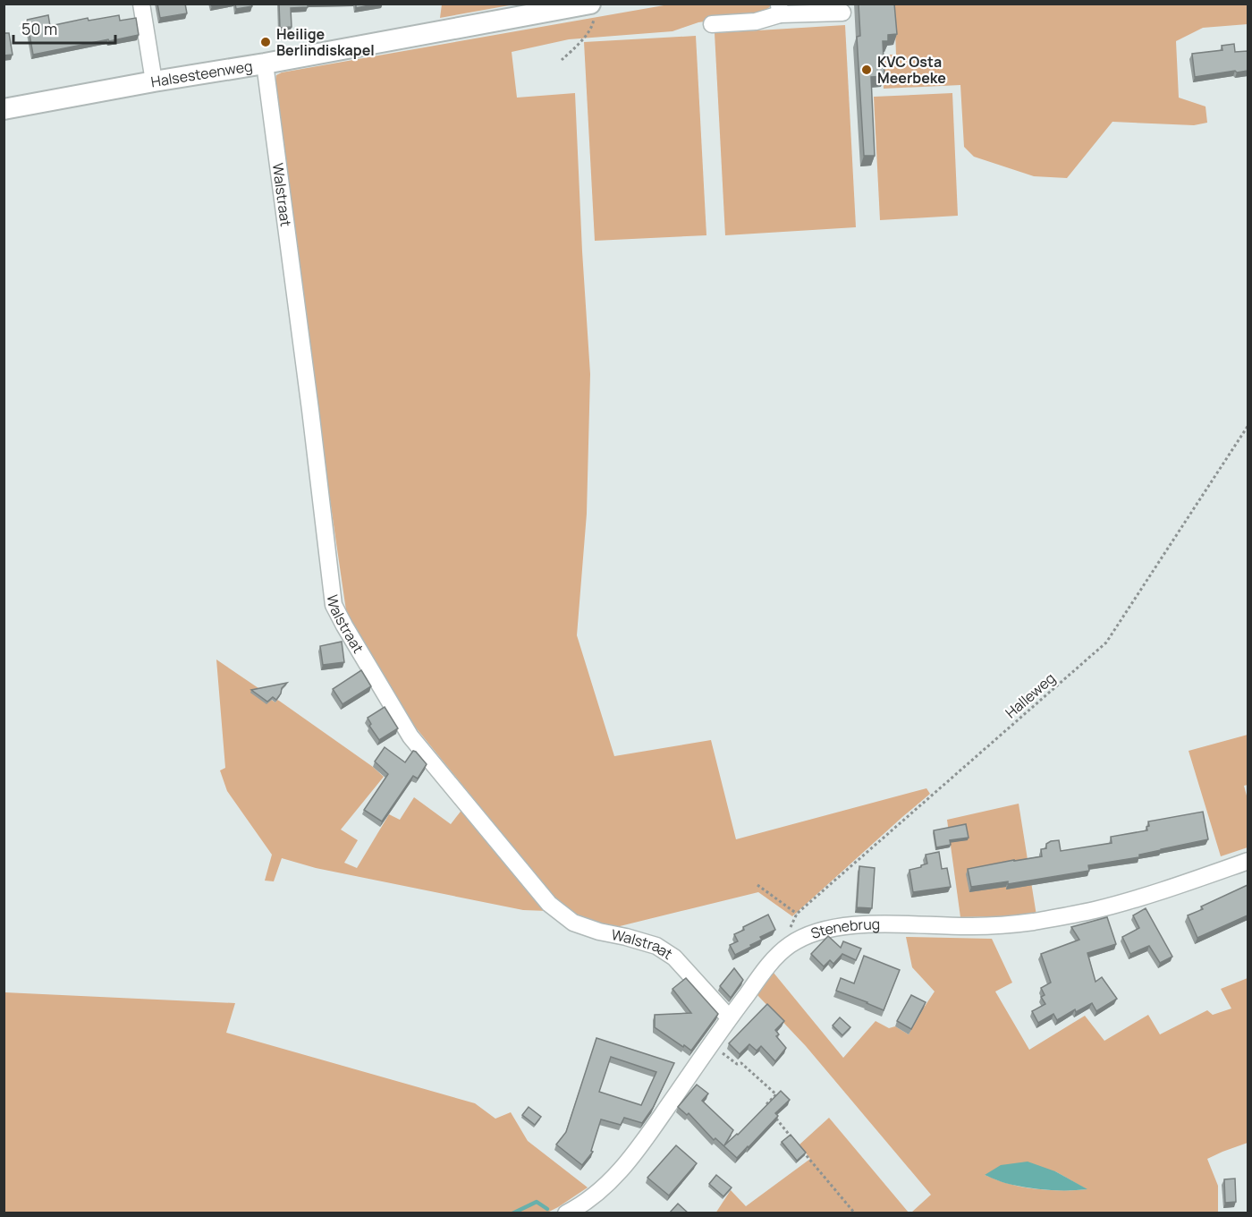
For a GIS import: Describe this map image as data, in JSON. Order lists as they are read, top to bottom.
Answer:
{
  "streets": {
    "main road": ["Halsesteenweg"],
    "street": ["Walstraat", "Stenebrug"],
    "path": ["Halleweg"]
  },
  "crossings": [
    ["Halsesteenweg", "Walstraat"],
    ["Walstraat", "Stenebrug"]
  ],
  "places": ["Heilige Berlindiskapel", "KVC Osta Meerbeke"],
  "scale_bar": "50 m"
}
